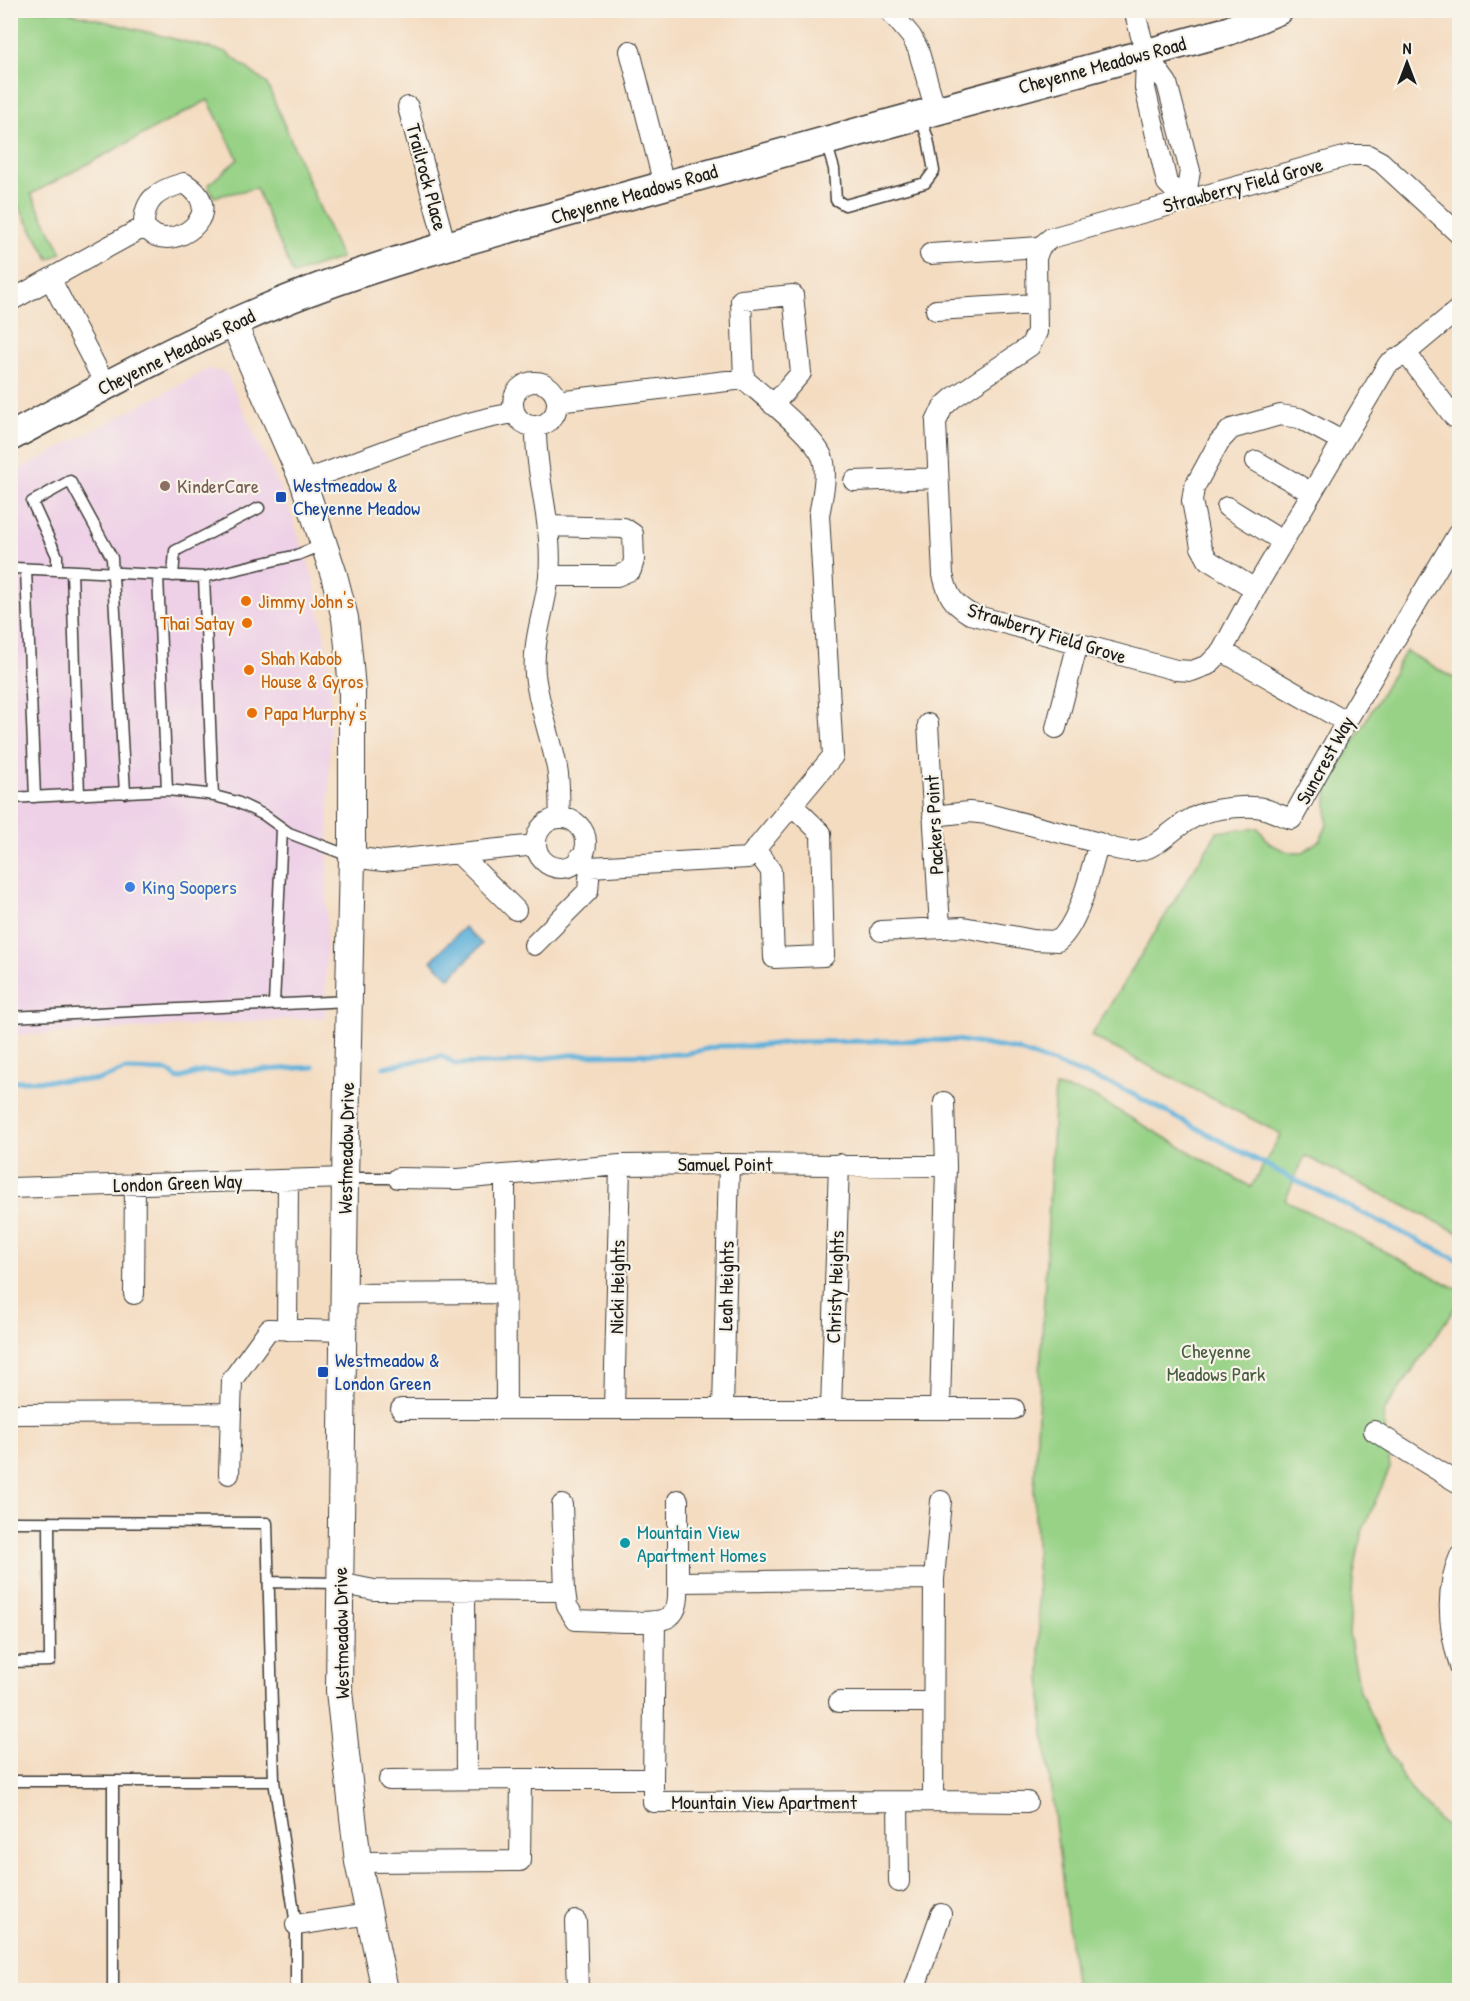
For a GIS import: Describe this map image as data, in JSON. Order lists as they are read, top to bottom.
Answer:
{
  "streets": {
    "main road": ["Cheyenne Meadows Road"],
    "street": [
      "Trailrock Place",
      "Strawberry Field Grove",
      "Suncrest Way",
      "Packers Point",
      "Westmeadow Drive",
      "Samuel Point",
      "London Green Way",
      "Leah Heights",
      "Nicki Heights",
      "Christy Heights",
      "Mountain View Apartment"
    ]
  },
  "crossings": [
    ["Cheyenne Meadows Road", "Trailrock Place"],
    ["Cheyenne Meadows Road", "Westmeadow Drive"],
    ["Suncrest Way", "Packers Point"],
    ["Westmeadow Drive", "London Green Way"],
    ["Samuel Point", "Leah Heights"],
    ["Samuel Point", "Nicki Heights"],
    ["Samuel Point", "Christy Heights"]
  ],
  "parks": ["Cheyenne Meadows Park"],
  "places": {
    "other": [
      "KinderCare",
      "Jimmy John's",
      "Thai Satay",
      "Shah Kabob House & Gyros",
      "Papa Murphy's",
      "King Soopers",
      "Mountain View Apartment Homes"
    ],
    "transit": ["Westmeadow & Cheyenne Meadow", "Westmeadow & London Green"]
  },
  "north": "top"
}
